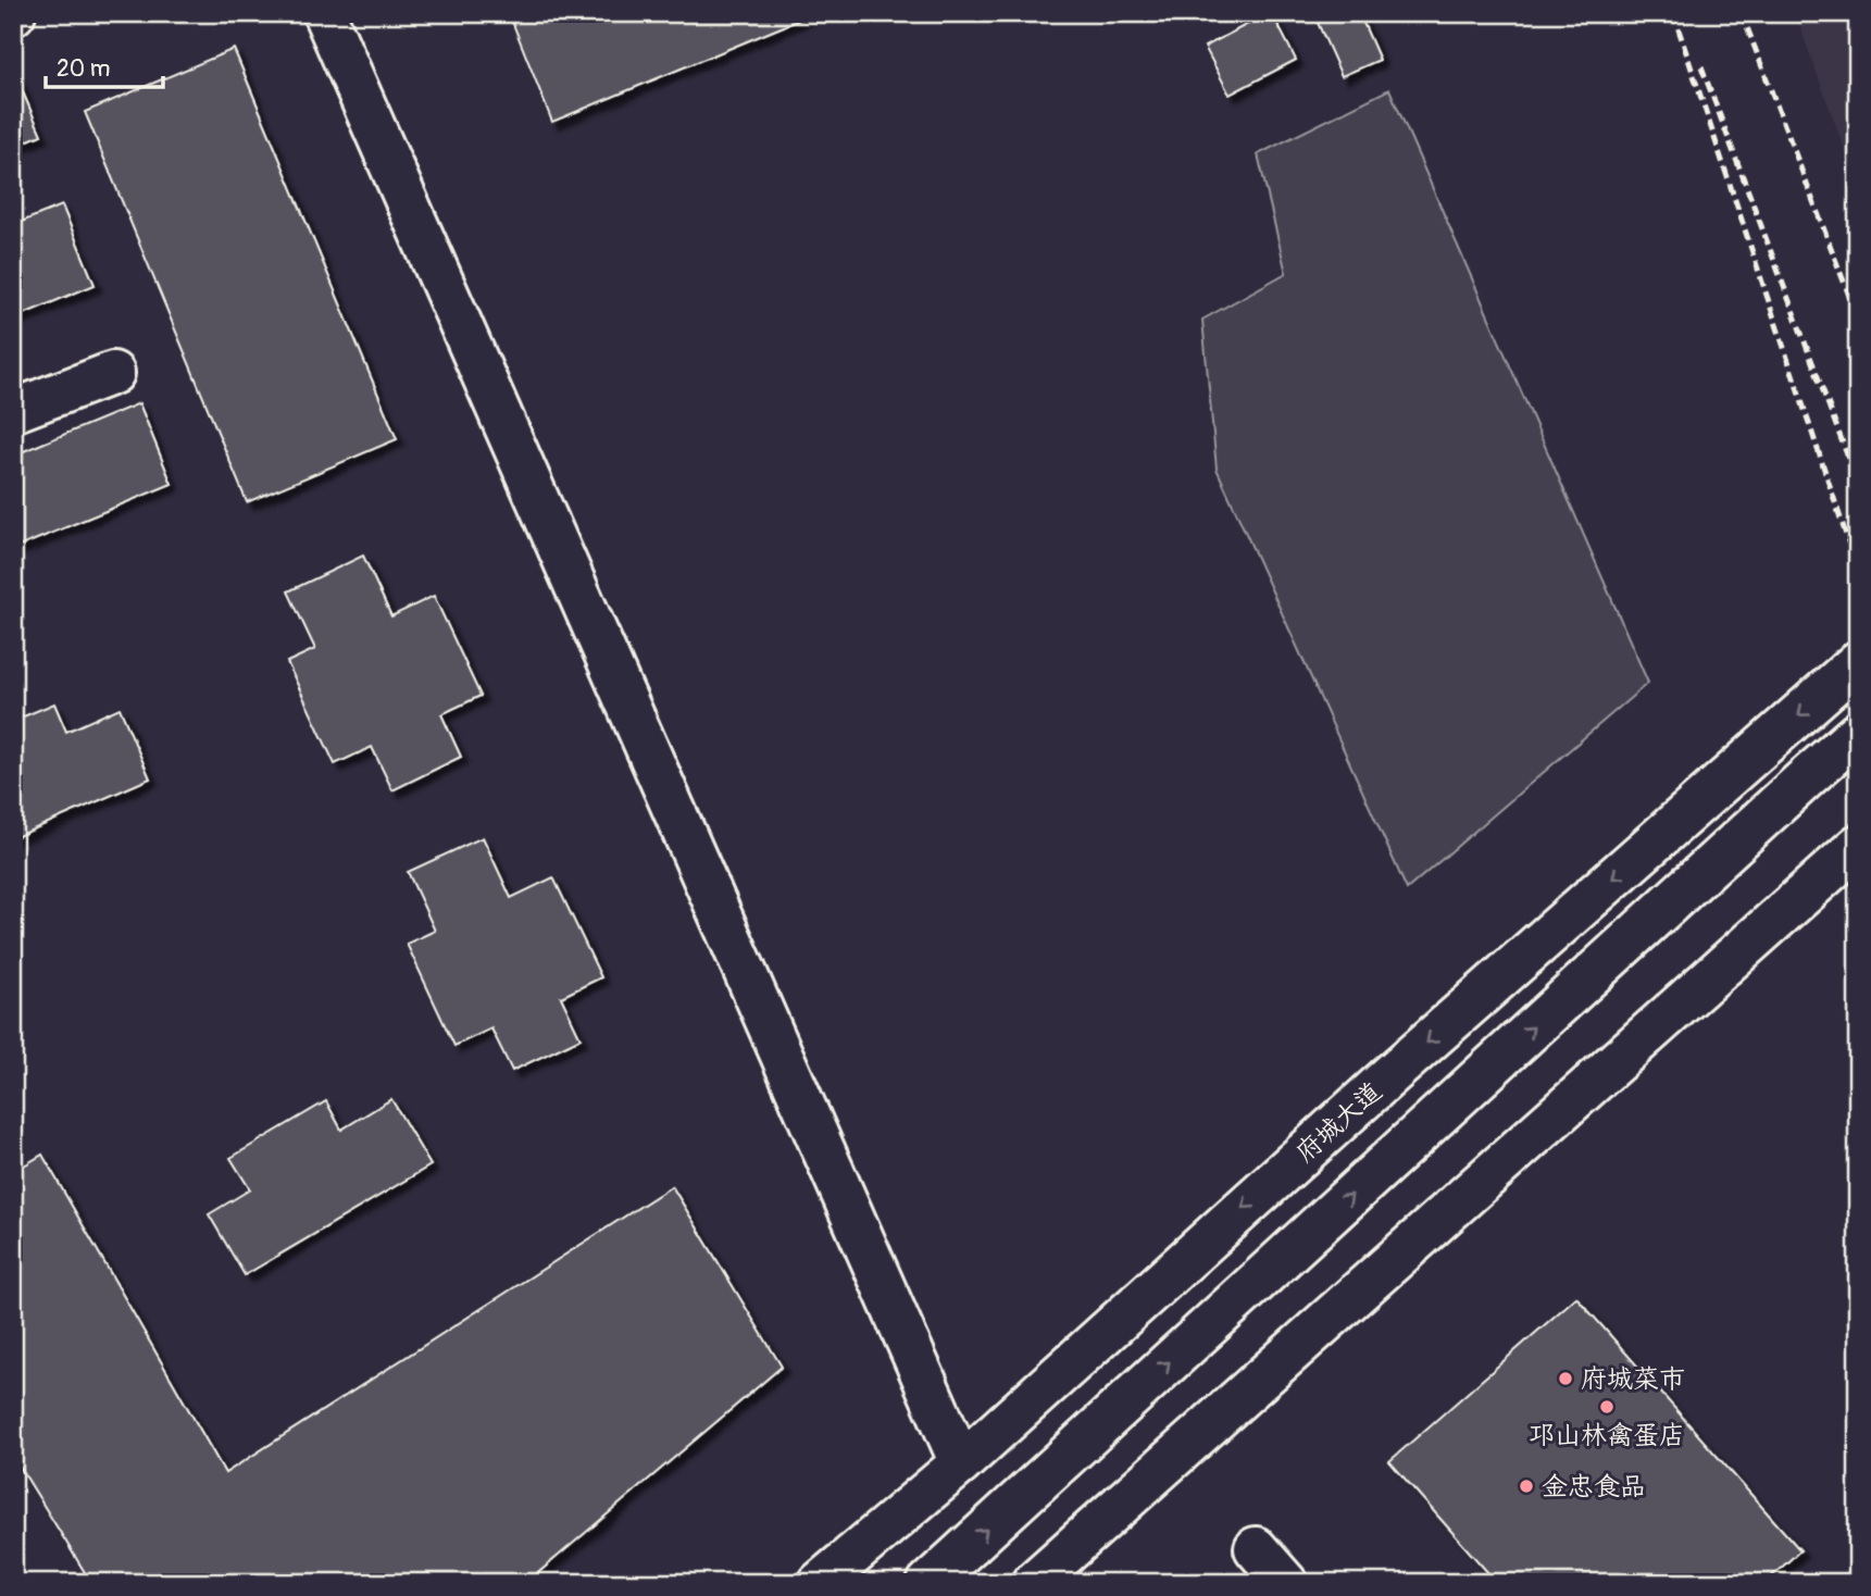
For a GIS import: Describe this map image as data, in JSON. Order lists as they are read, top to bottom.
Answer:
{
  "streets": {
    "street": ["府城大道"]
  },
  "places": ["府城菜市", "邛山林禽蛋店", "金忠食品"],
  "scale_bar": "20 m"
}
